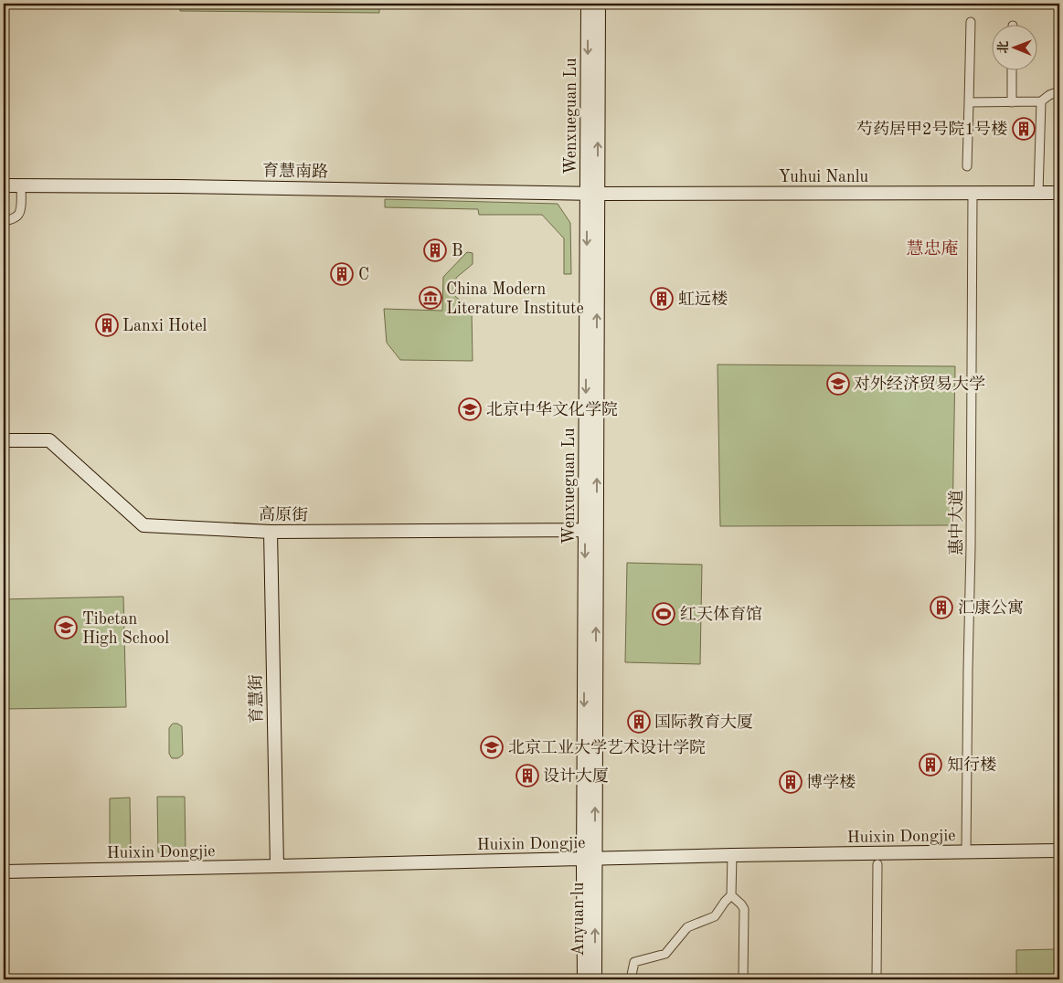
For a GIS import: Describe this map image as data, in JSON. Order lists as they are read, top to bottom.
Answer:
{
  "streets": {
    "street": [
      "Wenxueguan Lu",
      "育慧南路",
      "Yuhui Nanlu",
      "高原街",
      "惠中大道",
      "育慧街",
      "Huixin Dongjie",
      "Anyuan lu"
    ]
  },
  "crossings": [
    ["Wenxueguan Lu", "育慧南路"],
    ["Wenxueguan Lu", "Yuhui Nanlu"],
    ["Wenxueguan Lu", "高原街"],
    ["Wenxueguan Lu", "Huixin Dongjie"],
    ["Wenxueguan Lu", "Anyuan lu"],
    ["育慧南路", "Yuhui Nanlu"],
    ["Yuhui Nanlu", "惠中大道"],
    ["高原街", "育慧街"],
    ["惠中大道", "Huixin Dongjie"],
    ["育慧街", "Huixin Dongjie"],
    ["Huixin Dongjie", "Anyuan lu"]
  ],
  "districts": ["慧忠庵"],
  "places": {
    "building": [
      "芍药居甲2号院1号楼",
      "B",
      "C",
      "虹远楼",
      "Lanxi Hotel",
      "汇康公寓",
      "国际教育大厦",
      "知行楼",
      "设计大厦",
      "博学楼"
    ],
    "museum": ["China Modern Literature Institute"],
    "school or university": [
      "对外经济贸易大学",
      "北京中华文化学院",
      "Tibetan High School",
      "北京工业大学艺术设计学院"
    ],
    "sports": ["红天体育馆"]
  },
  "north": "left"
}
